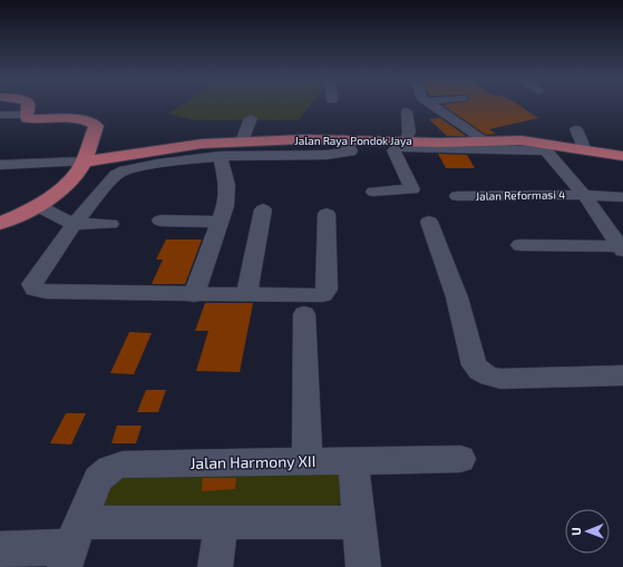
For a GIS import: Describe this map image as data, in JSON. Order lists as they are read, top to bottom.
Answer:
{
  "streets": {
    "main road": ["Jalan Raya Pondok Jaya"],
    "street": ["Jalan Reformasi 4", "Jalan Harmony XII"]
  },
  "north": "left"
}
